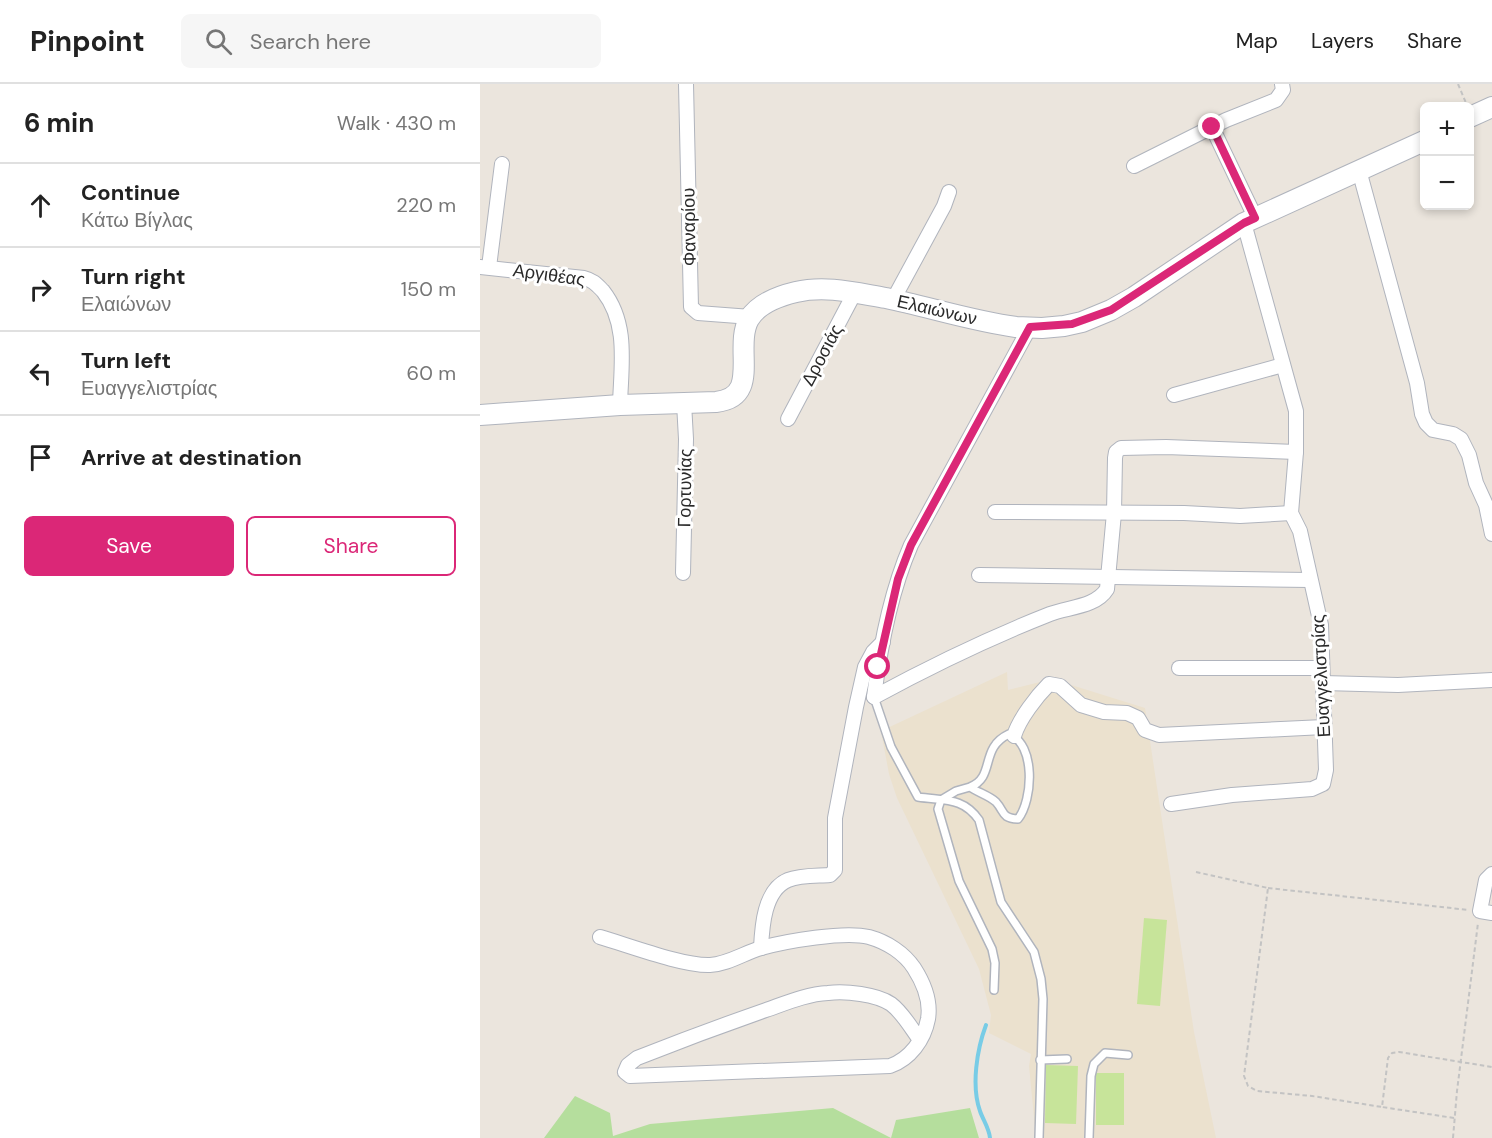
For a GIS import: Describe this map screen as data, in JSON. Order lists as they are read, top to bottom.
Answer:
{
  "streets": {
    "main road": ["Ελαιώνων"],
    "street": [
      "Φαναρίου",
      "Αργιθέας",
      "Δροσιάς",
      "Γορτυνίας",
      "Ευαγγελιστρίας"
    ]
  },
  "crossings": [
    ["Φαναρίου", "Ελαιώνων"],
    ["Ελαιώνων", "Δροσιάς"]
  ],
  "page": {
    "header": "Pinpoint",
    "search": "Search here",
    "nav": ["Map", "Layers", "Share"],
    "heading": ["6 min", "Walk · 430 m"],
    "map_buttons": ["+", "−"],
    "list": [
      ["Continue", "Κάτω Βίγλας", "220 m"],
      ["Turn right", "Ελαιώνων", "150 m"],
      ["Turn left", "Ευαγγελιστρίας", "60 m"],
      "Arrive at destination"
    ],
    "buttons": ["Save", "Share"]
  }
}
